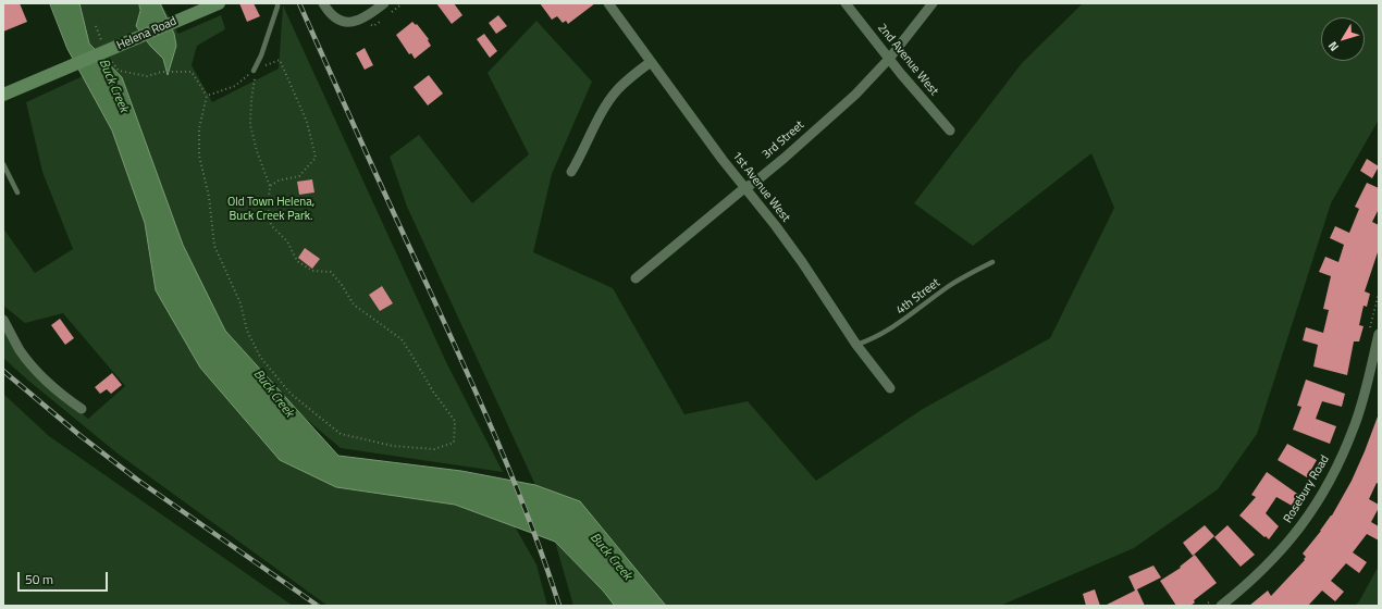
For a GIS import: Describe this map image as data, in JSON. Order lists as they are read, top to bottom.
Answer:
{
  "streets": {
    "main road": ["Helena Road"],
    "street": [
      "2nd Avenue West",
      "3rd Street",
      "1st Avenue West",
      "Rosebury Road"
    ],
    "lane": ["4th Street"]
  },
  "crossings": [
    ["2nd Avenue West", "3rd Street"],
    ["3rd Street", "1st Avenue West"],
    ["1st Avenue West", "4th Street"]
  ],
  "water": ["Buck Creek"],
  "parks": ["Old Town Helena, Buck Creek Park."],
  "scale_bar": "50 m",
  "north": "bottom left"
}
